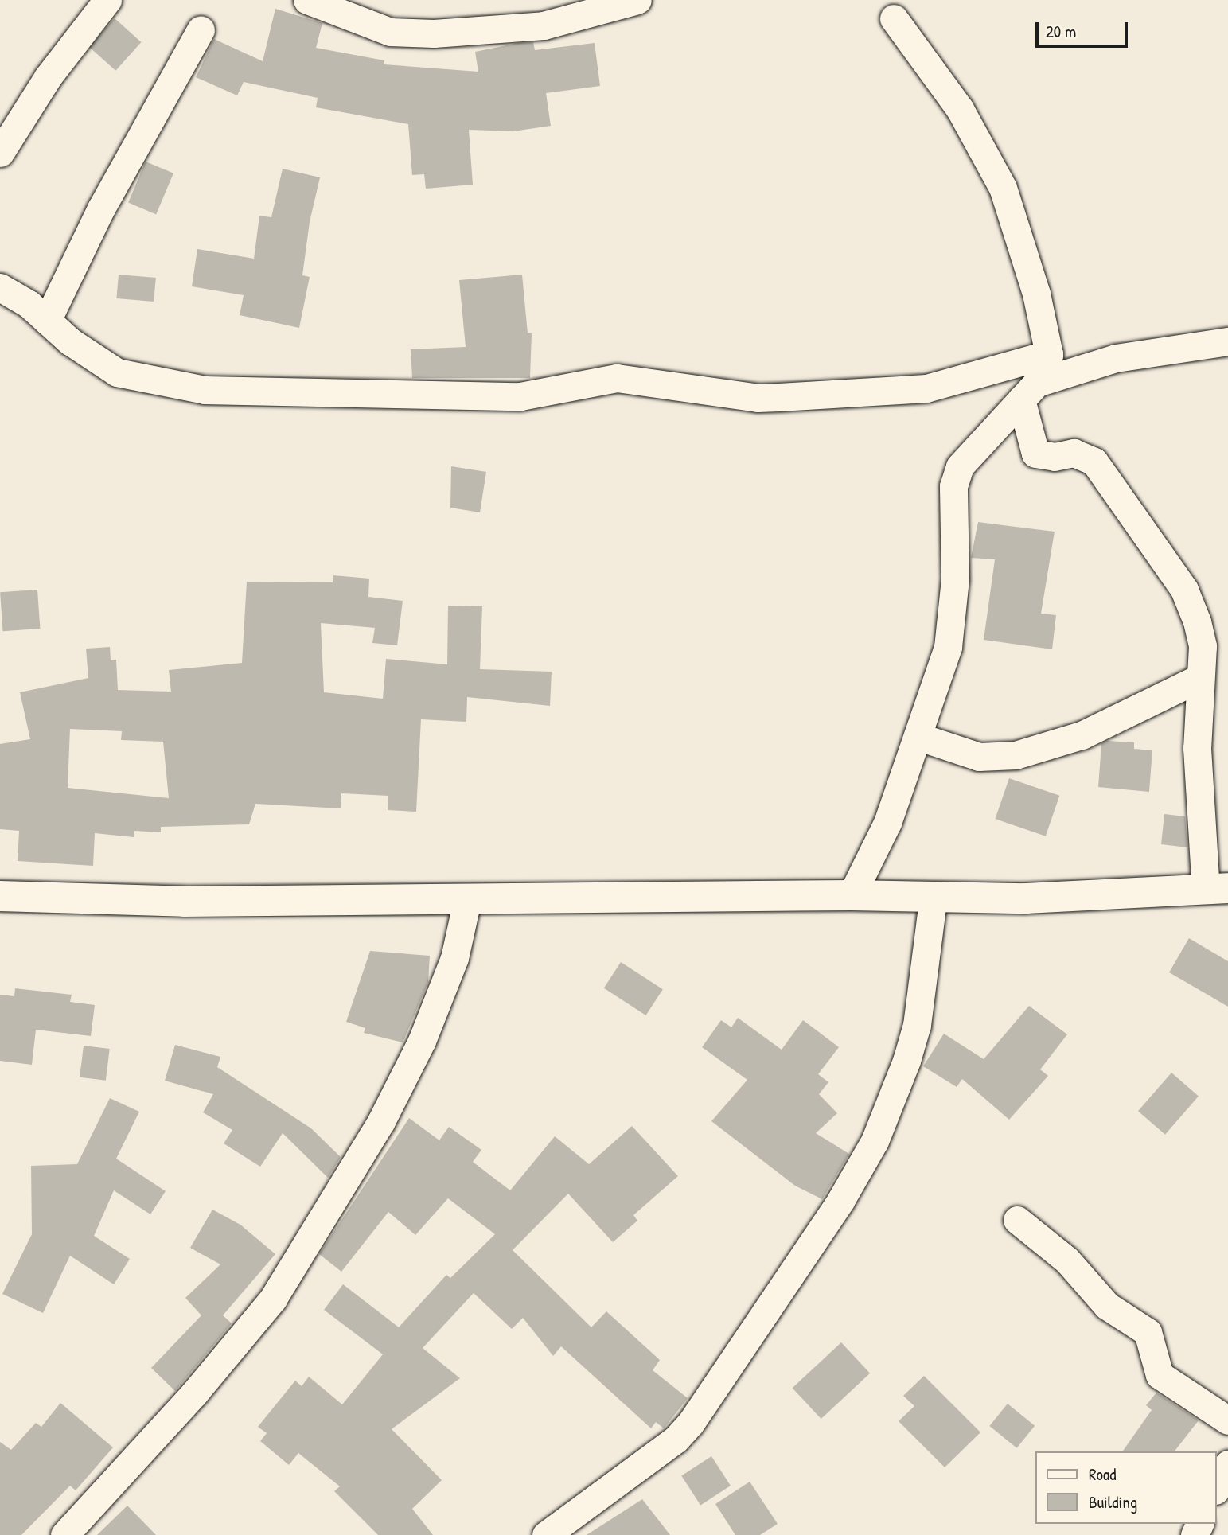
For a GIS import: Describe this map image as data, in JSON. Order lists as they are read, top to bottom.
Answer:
{
  "legend": ["Road", "Building"],
  "scale_bar": "20 m"
}
